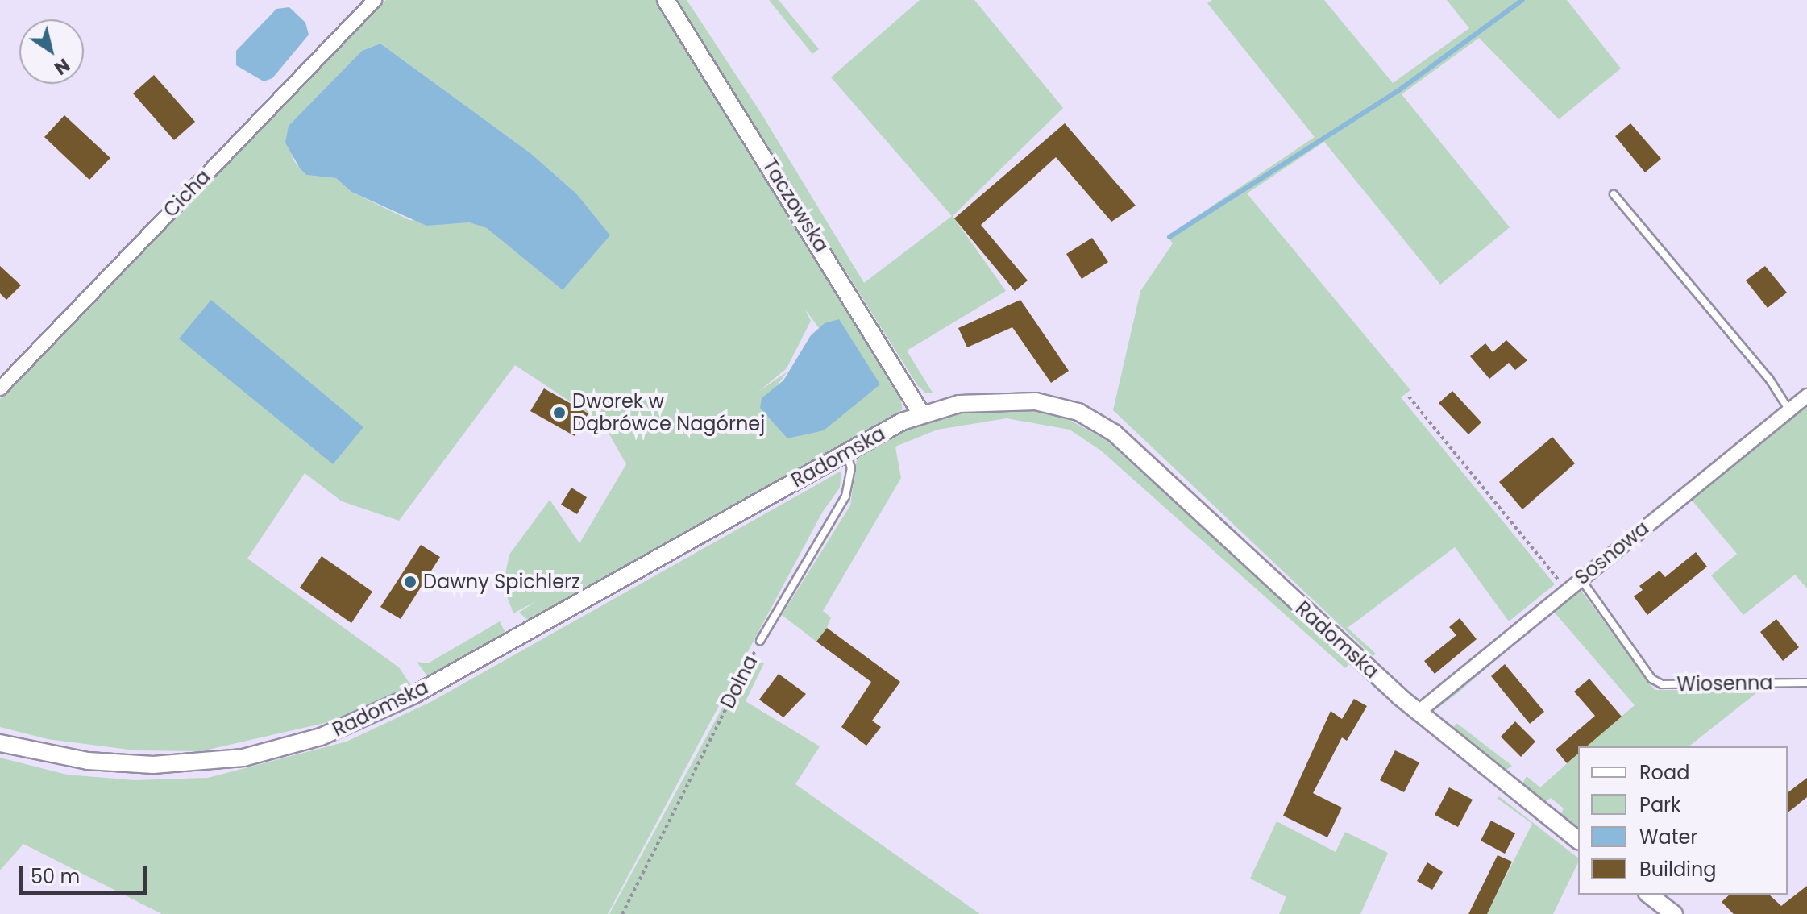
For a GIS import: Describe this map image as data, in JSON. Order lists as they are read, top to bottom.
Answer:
{
  "streets": {
    "street": [
      "Cicha",
      "Taczowska",
      "Radomska",
      "Sosnowa"
    ],
    "lane": ["Dolna", "Wiosenna"]
  },
  "crossings": [
    ["Taczowska", "Radomska"],
    ["Radomska", "Sosnowa"],
    ["Radomska", "Dolna"],
    ["Sosnowa", "Wiosenna"]
  ],
  "places": ["Dworek w Dąbrówce Nagórnej", "Dawny Spichlerz"],
  "legend": [
    "Road",
    "Park",
    "Water",
    "Building"
  ],
  "scale_bar": "50 m",
  "north": "bottom right"
}
